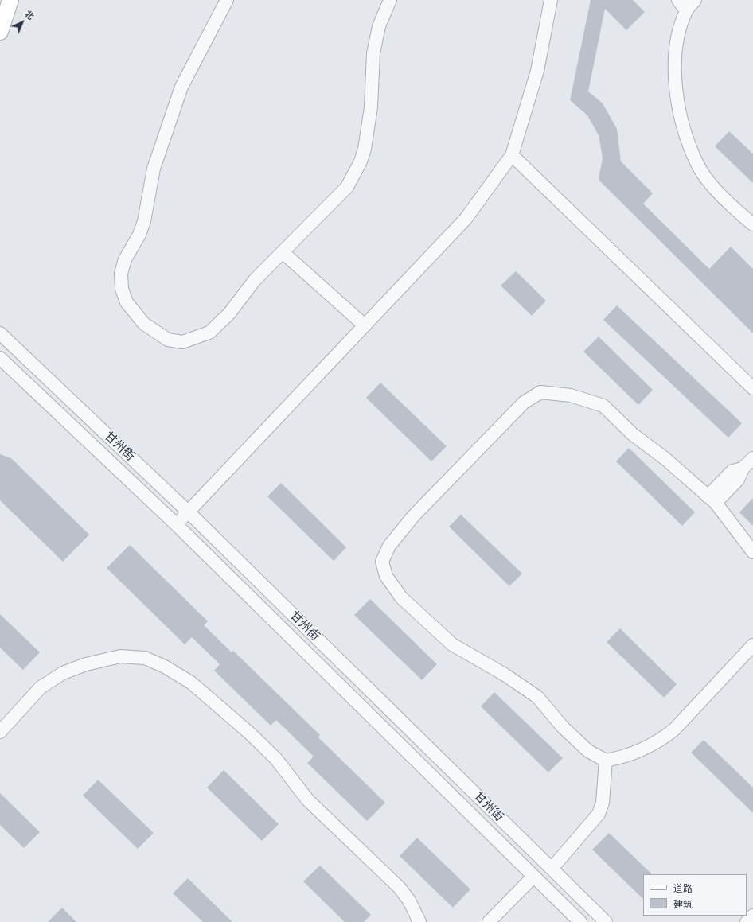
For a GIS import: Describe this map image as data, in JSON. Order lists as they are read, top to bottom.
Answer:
{
  "streets": {
    "street": ["甘州街"]
  },
  "legend": ["道路", "建筑"],
  "north": "top right"
}
